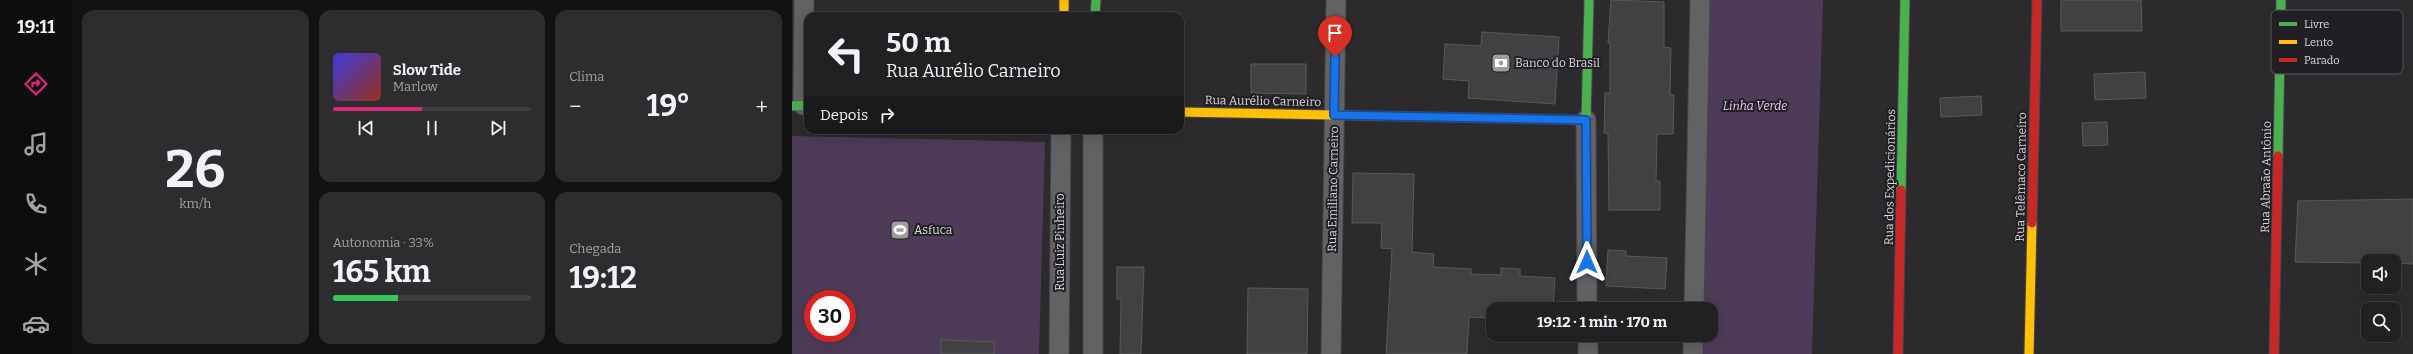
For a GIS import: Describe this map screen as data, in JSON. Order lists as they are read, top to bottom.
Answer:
{
  "streets": {
    "street": [
      "Rua Aurélio Carneiro",
      "Rua dos Expedicionários",
      "Rua Telêmaco Carneiro",
      "Rua Abraão Antônio",
      "Rua Emiliano Carneiro",
      "Rua Luiz Pinheiro"
    ]
  },
  "crossings": [
    ["Rua Aurélio Carneiro", "Rua Emiliano Carneiro"]
  ],
  "parks": ["Linha Verde"],
  "places": {
    "bank": ["Banco do Brasil"],
    "sports": ["Asfuca"]
  },
  "legend": ["Livre", "Lento", "Parado"],
  "page": {
    "tabs": "19:11",
    "tile": [
      ["26", "km/h"],
      "Clima",
      ["Autonomia · 33%", "165 km"],
      ["Chegada", "19:12"]
    ],
    "turn": ["50 m", "Rua Aurélio Carneiro"],
    "song": ["Slow Tide", "Marlow"],
    "heat": ["−", "19°", "+"],
    "then": "Depois",
    "limit": "30",
    "trip": "19:12 · 1 min · 170 m"
  }
}
